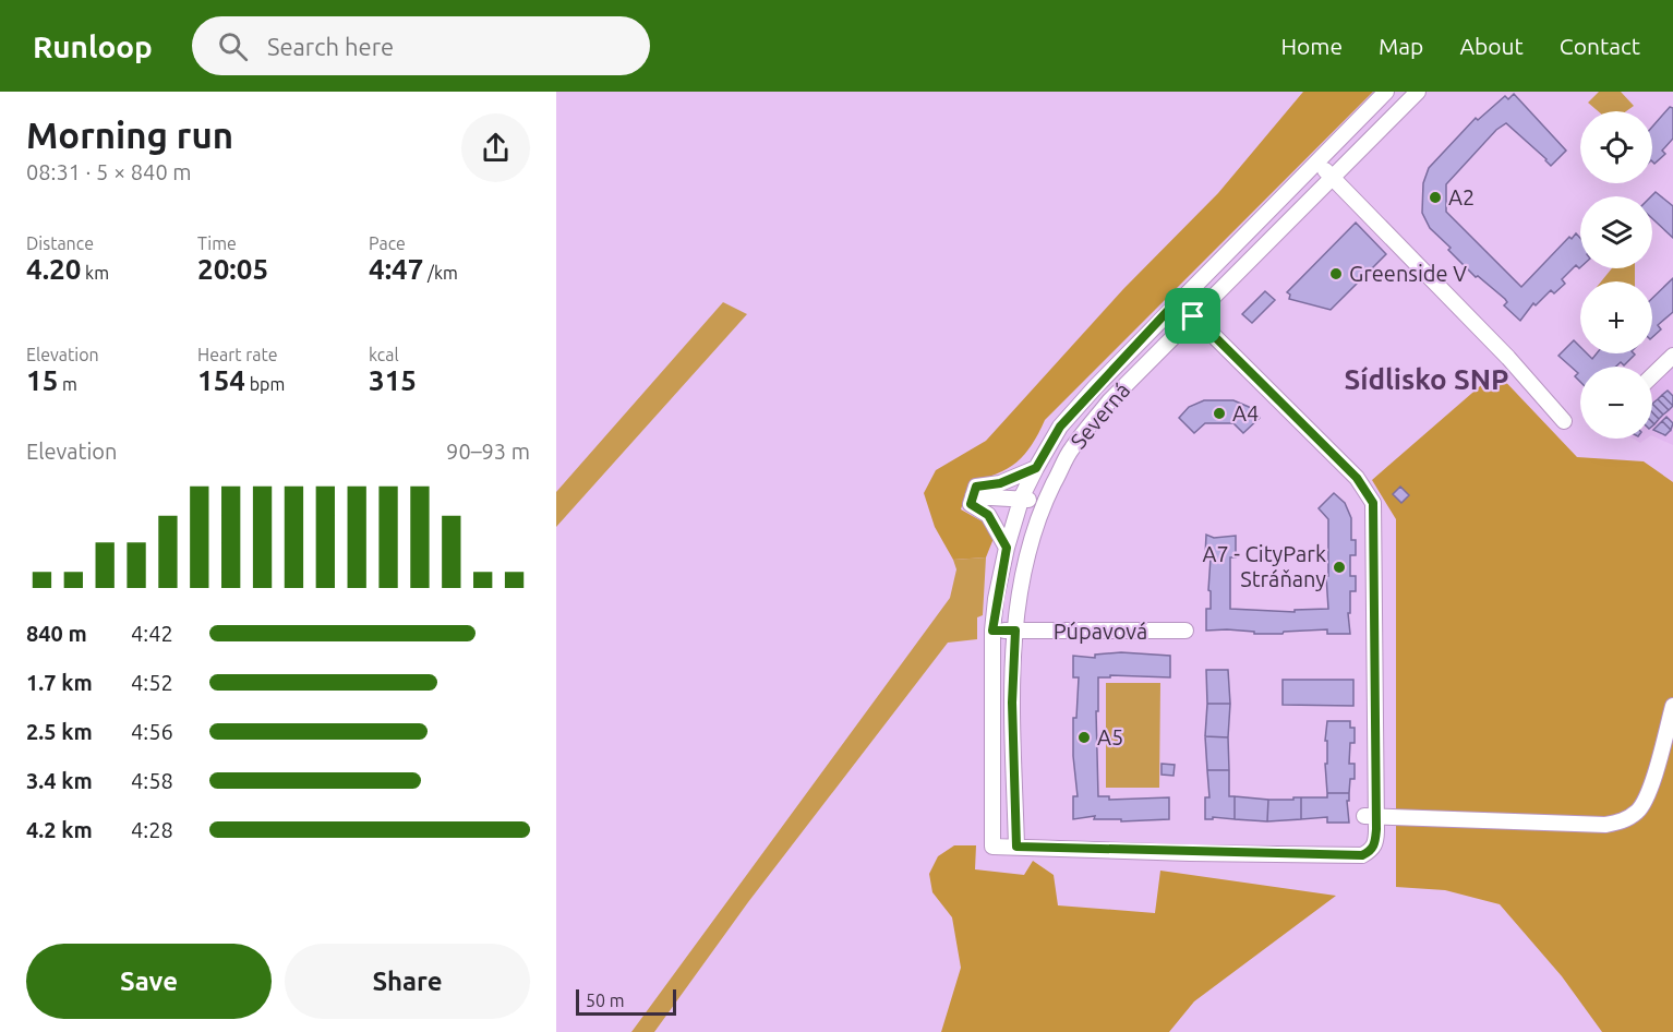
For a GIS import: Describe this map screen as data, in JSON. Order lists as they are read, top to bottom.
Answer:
{
  "streets": {
    "street": ["Severná", "Púpavová"]
  },
  "crossings": [
    ["Severná", "Púpavová"]
  ],
  "districts": ["Sídlisko SNP"],
  "places": [
    "A2",
    "Greenside V",
    "A4",
    "A7 - CityPark Stráňany",
    "A5"
  ],
  "scale_bar": "50 m",
  "page": {
    "header": "Runloop",
    "search": "Search here",
    "nav": [
      "Home",
      "Map",
      "About",
      "Contact"
    ],
    "heading": ["Morning run", "08:31 · 5 × 840 m"],
    "map_buttons": ["+", "−"],
    "stats": [
      ["Distance", "4.20 km"],
      ["Time", "20:05"],
      ["Pace", "4:47 /km"],
      ["Elevation", "15 m"],
      ["Heart rate", "154 bpm"],
      ["kcal", "315"]
    ],
    "chart": ["Elevation", "90–93 m"],
    "list": [
      {
        "name": "840 m",
        "note": "4:42"
      },
      {
        "name": "1.7 km",
        "note": "4:52"
      },
      {
        "name": "2.5 km",
        "note": "4:56"
      },
      {
        "name": "3.4 km",
        "note": "4:58"
      },
      {
        "name": "4.2 km",
        "note": "4:28"
      }
    ],
    "buttons": ["Save", "Share"],
    "scale": "50 m"
  }
}
